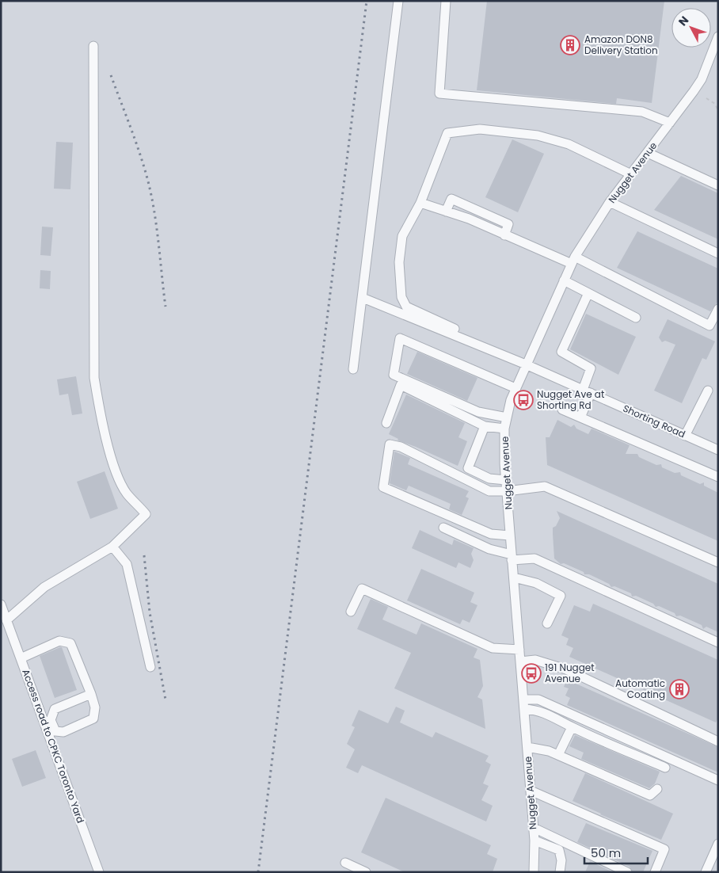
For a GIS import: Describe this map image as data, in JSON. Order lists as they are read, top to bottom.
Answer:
{
  "streets": {
    "street": ["Nugget Avenue", "Shorting Road", "Access road to CPKC Toronto Yard"]
  },
  "crossings": [
    ["Nugget Avenue", "Shorting Road"]
  ],
  "places": {
    "building": ["Amazon DON8 Delivery Station", "Automatic Coating"],
    "bus stop": ["Nugget Ave at Shorting Rd", "191 Nugget Avenue"]
  },
  "scale_bar": "50 m",
  "north": "top left"
}
